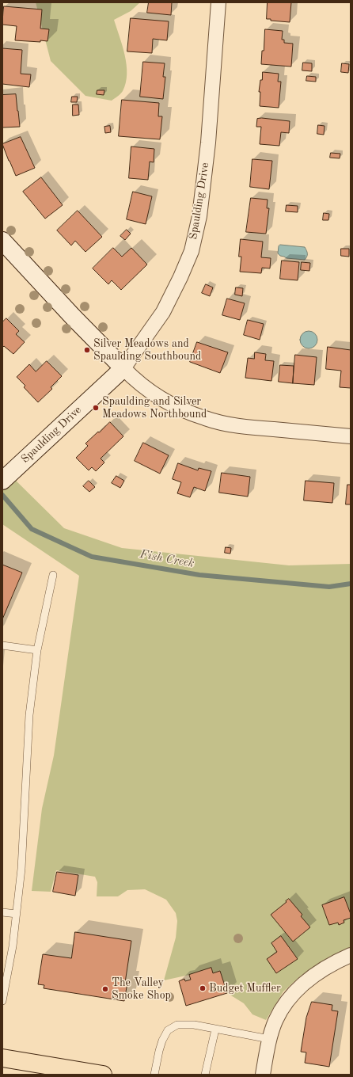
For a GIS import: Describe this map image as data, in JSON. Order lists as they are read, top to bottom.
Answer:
{
  "streets": {
    "street": ["Spaulding Drive"]
  },
  "water": ["Fish Creek"],
  "places": [
    "Silver Meadows and Spaulding Southbound",
    "Spaulding and Silver Meadows Northbound",
    "Budget Muffler",
    "The Valley Smoke Shop"
  ]
}
